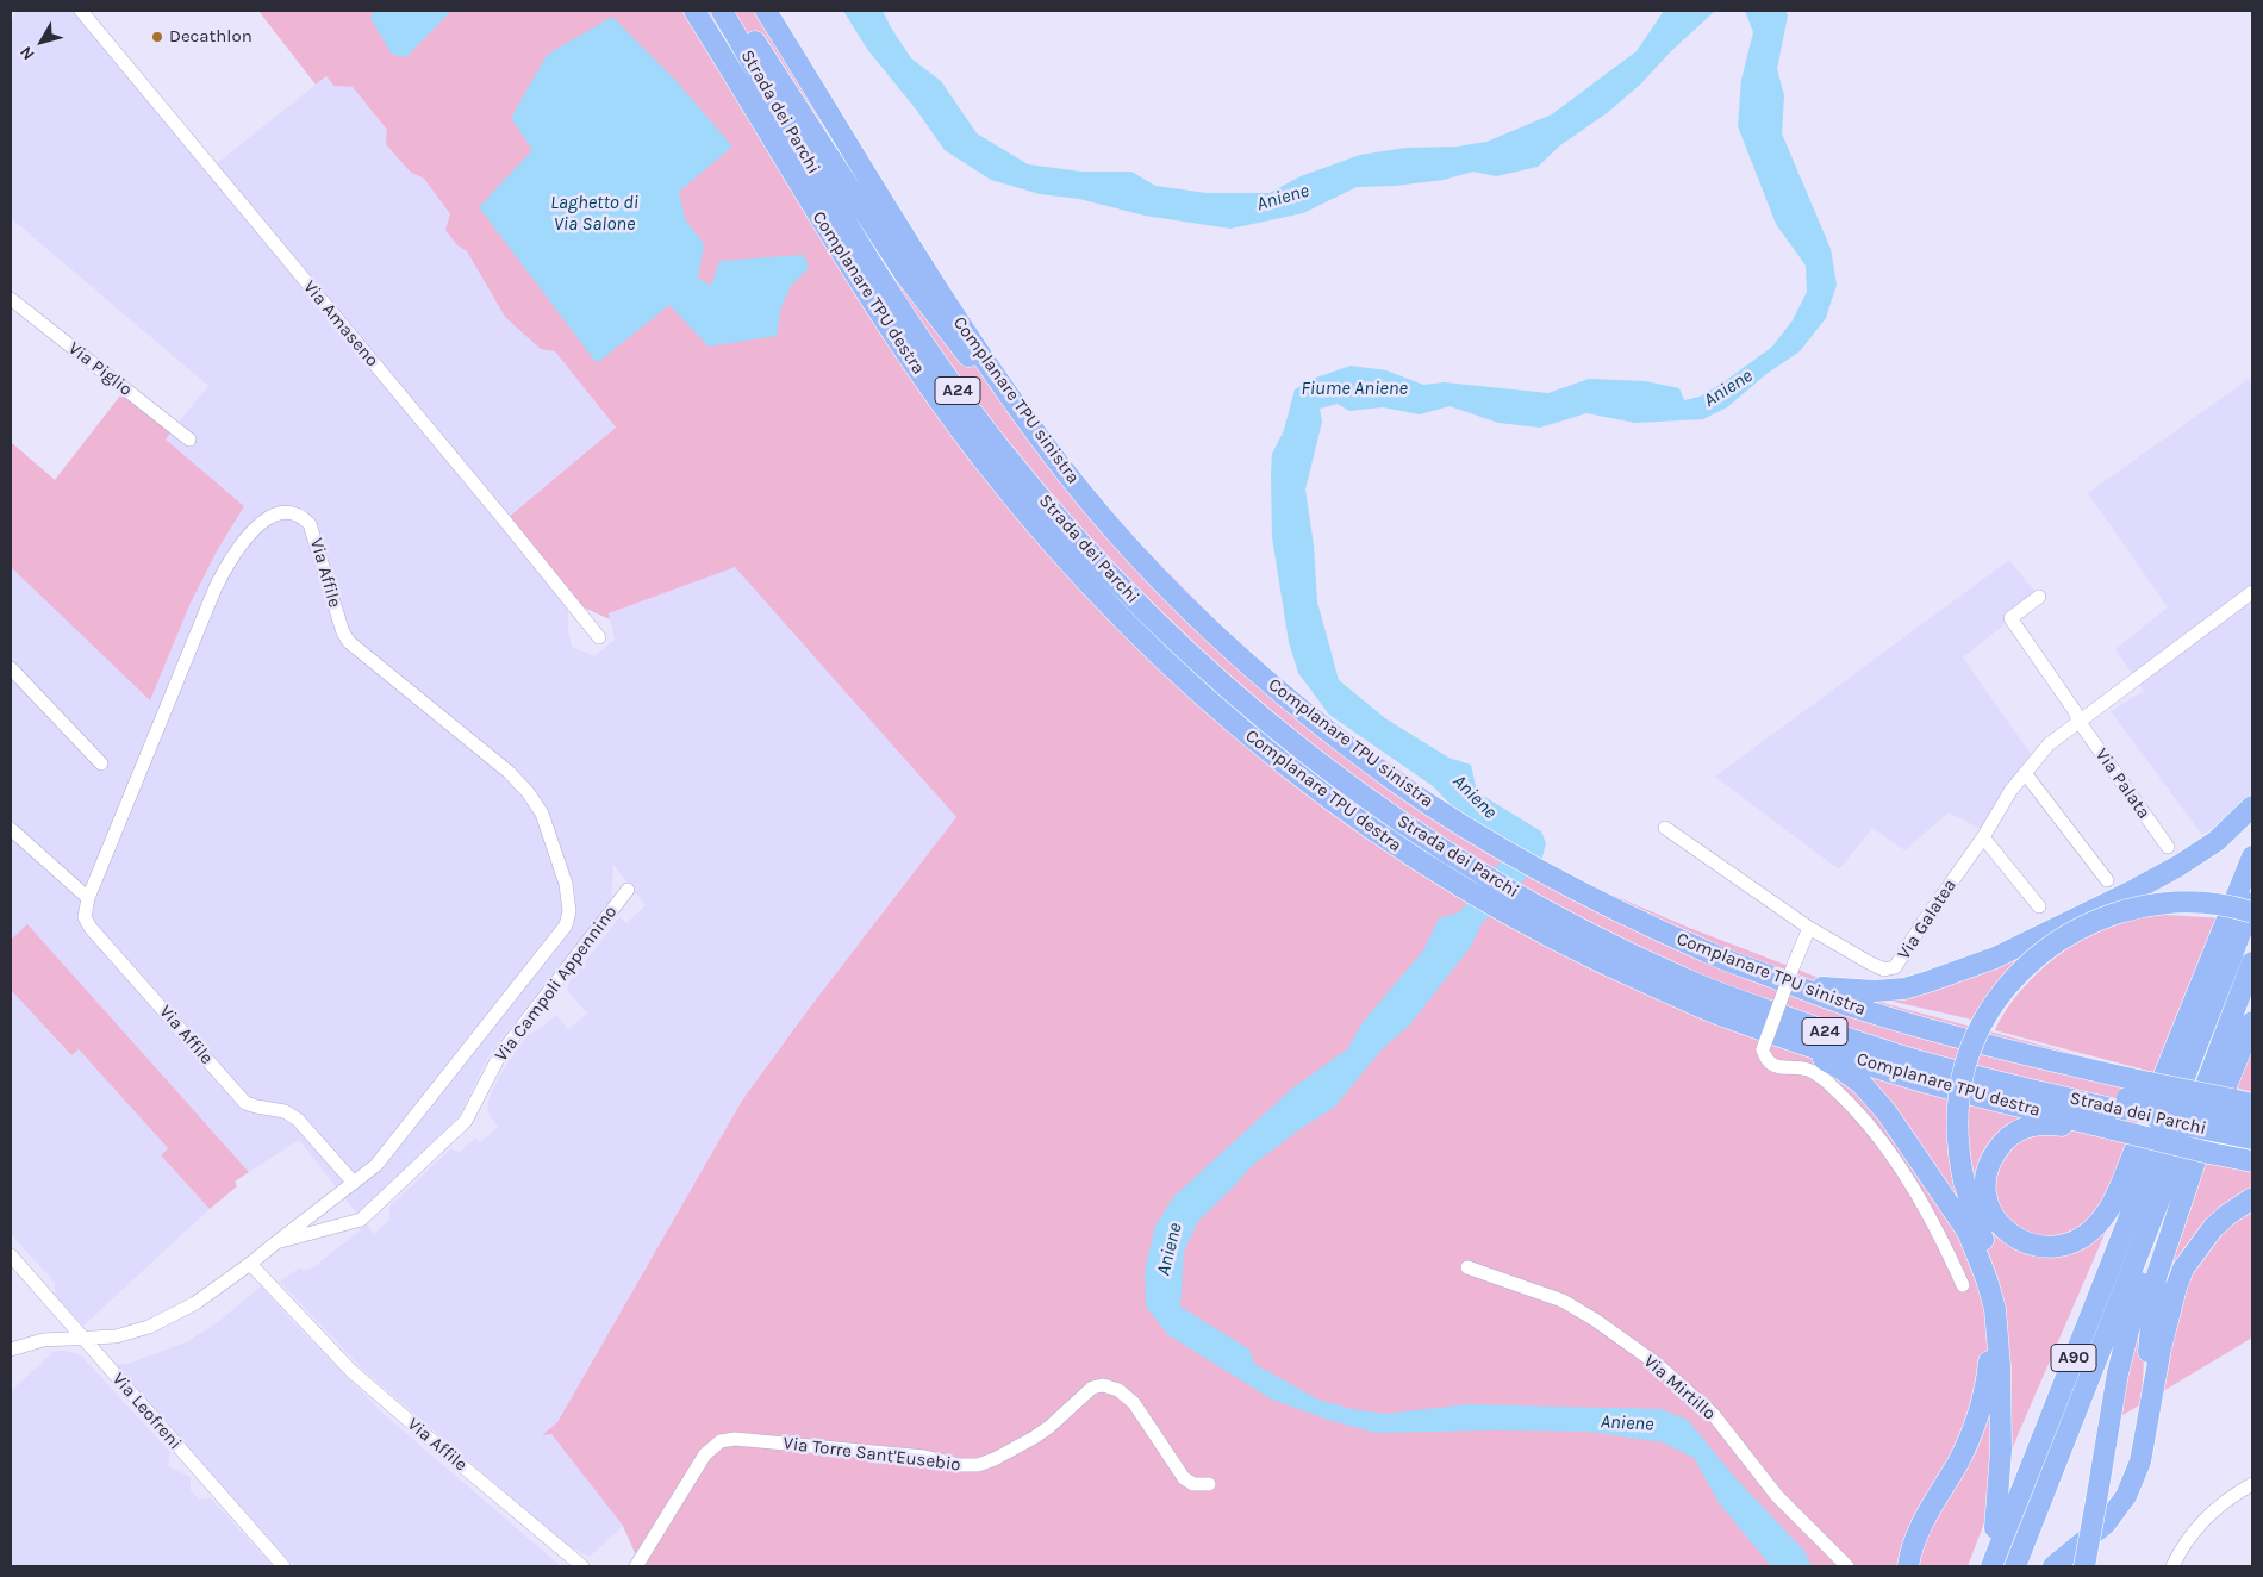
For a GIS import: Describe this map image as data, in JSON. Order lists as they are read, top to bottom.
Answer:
{
  "streets": {
    "highway": [
      "Strada dei Parchi",
      "Complanare TPU destra",
      "A24",
      "Complanare TPU sinistra",
      "A90"
    ],
    "street": [
      "Via Amaseno",
      "Via Piglio",
      "Via Affile",
      "Via Palata",
      "Via Galatea",
      "Via Campoli Appennino",
      "Via Mirtillo",
      "Via Leofreni",
      "Via Torre Sant'Eusebio"
    ]
  },
  "crossings": [
    ["Strada dei Parchi", "Complanare TPU destra"],
    ["Strada dei Parchi", "Complanare TPU sinistra"],
    ["Strada dei Parchi", "A90"],
    ["Complanare TPU destra", "Complanare TPU sinistra"],
    ["Complanare TPU destra", "A90"],
    ["Complanare TPU sinistra", "A90"],
    ["Via Affile", "Via Campoli Appennino"],
    ["Via Palata", "Via Galatea"],
    ["Via Campoli Appennino", "Via Leofreni"]
  ],
  "water": ["Aniene", "Laghetto di Via Salone", "Fiume Aniene"],
  "places": ["Decathlon"],
  "north": "bottom left"
}
